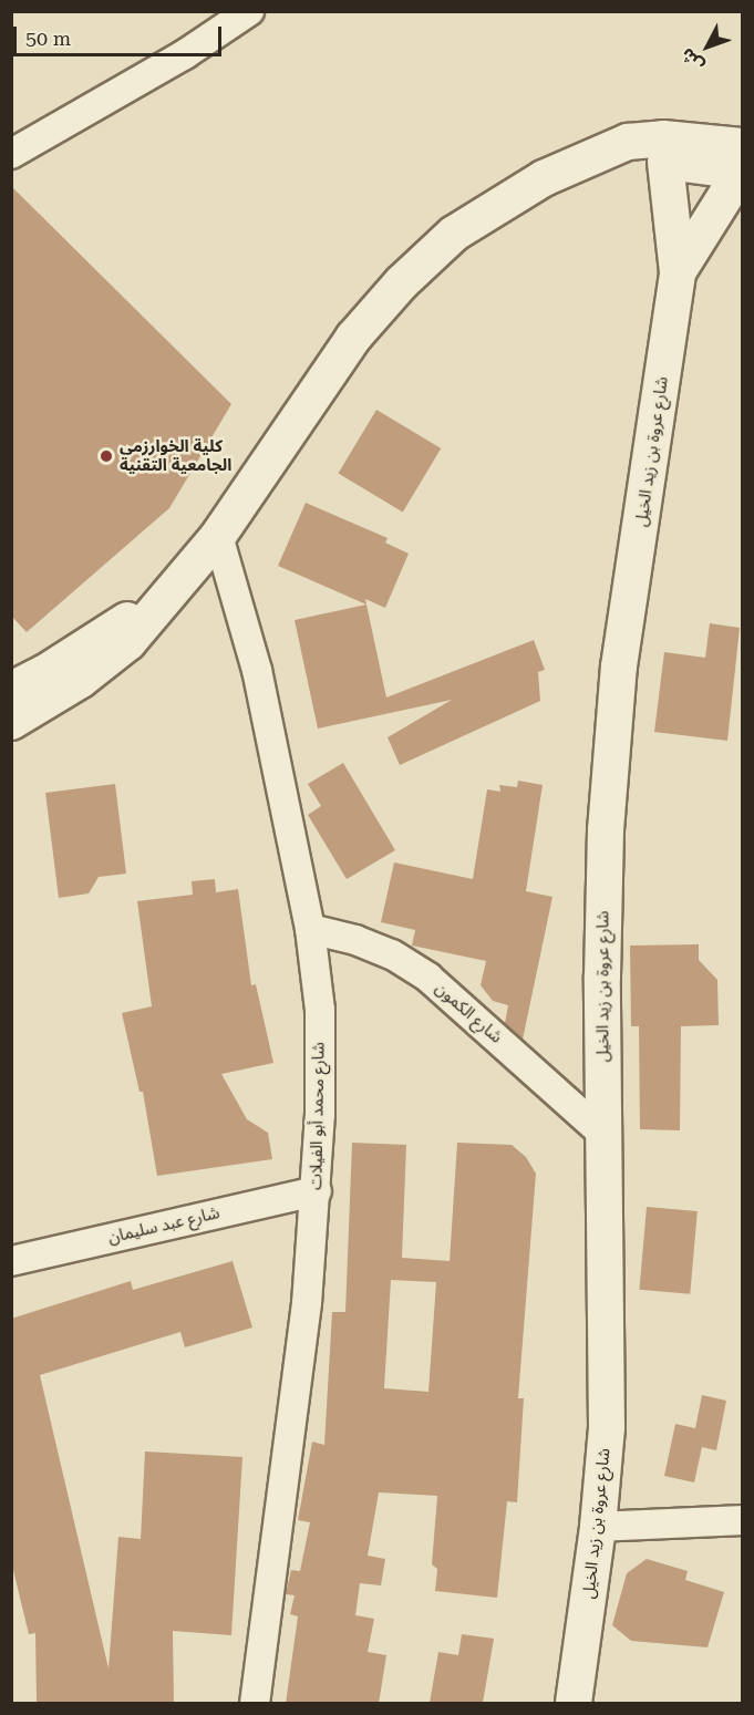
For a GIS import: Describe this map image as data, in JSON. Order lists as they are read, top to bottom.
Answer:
{
  "streets": {
    "street": [
      "شارع عروة بن زيد الخيل",
      "شارع الكمون",
      "شارع محمد أبو الفيلات",
      "شارع عبد سليمان"
    ]
  },
  "crossings": [
    ["شارع عروة بن زيد الخيل", "شارع الكمون"],
    ["شارع الكمون", "شارع محمد أبو الفيلات"],
    ["شارع محمد أبو الفيلات", "شارع عبد سليمان"]
  ],
  "places": ["كلية الخوارزمي الجامعية التقنية"],
  "scale_bar": "50 m",
  "north": "bottom left"
}
